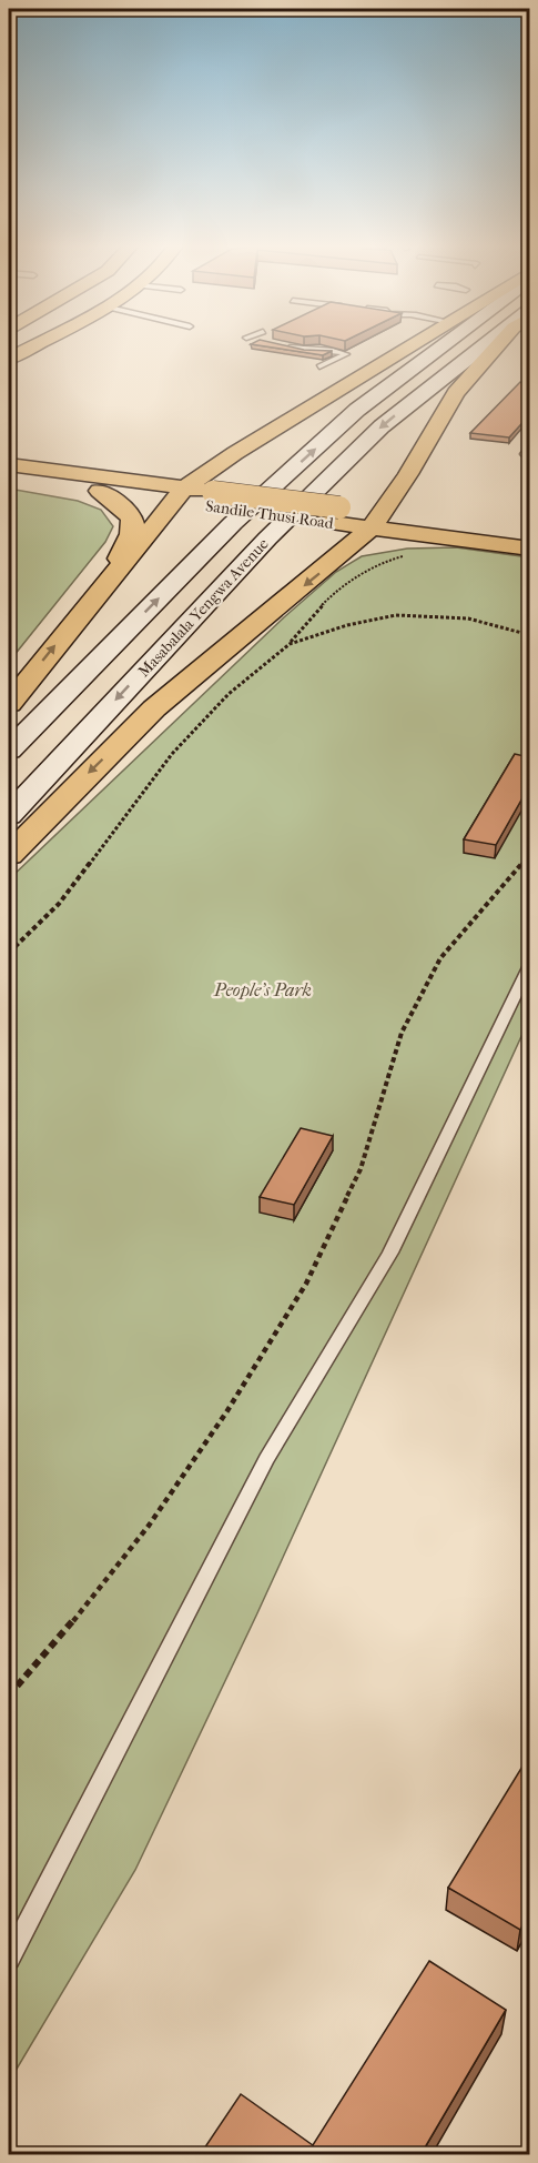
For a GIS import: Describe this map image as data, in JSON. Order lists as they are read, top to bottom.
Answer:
{
  "streets": {
    "main road": ["Sandile Thusi Road", "Masabalala Yengwa Avenue"]
  },
  "parks": ["People's Park"]
}
